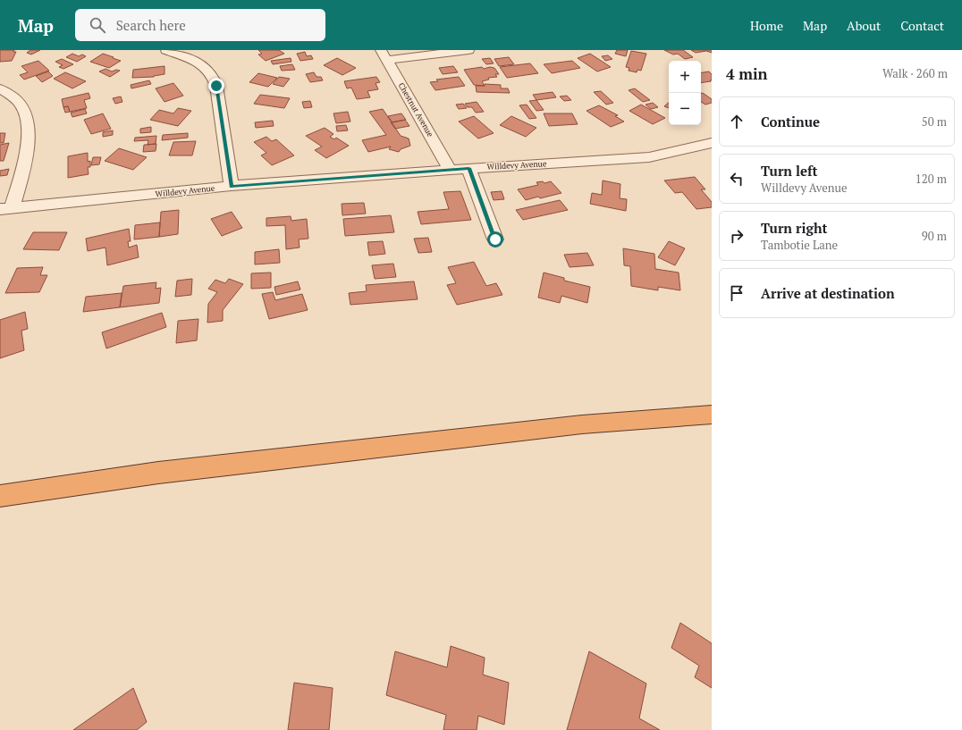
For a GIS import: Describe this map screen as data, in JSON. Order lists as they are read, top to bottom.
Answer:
{
  "streets": {
    "street": ["Chestnut Avenue", "Willdevy Avenue"]
  },
  "crossings": [
    ["Chestnut Avenue", "Willdevy Avenue"]
  ],
  "page": {
    "header": "Map",
    "search": "Search here",
    "nav": [
      "Home",
      "Map",
      "About",
      "Contact"
    ],
    "heading": ["4 min", "Walk · 260 m"],
    "map_buttons": ["+", "−"],
    "list": [
      ["Continue", "50 m"],
      ["Turn left", "Willdevy Avenue", "120 m"],
      ["Turn right", "Tambotie Lane", "90 m"],
      "Arrive at destination"
    ]
  }
}
